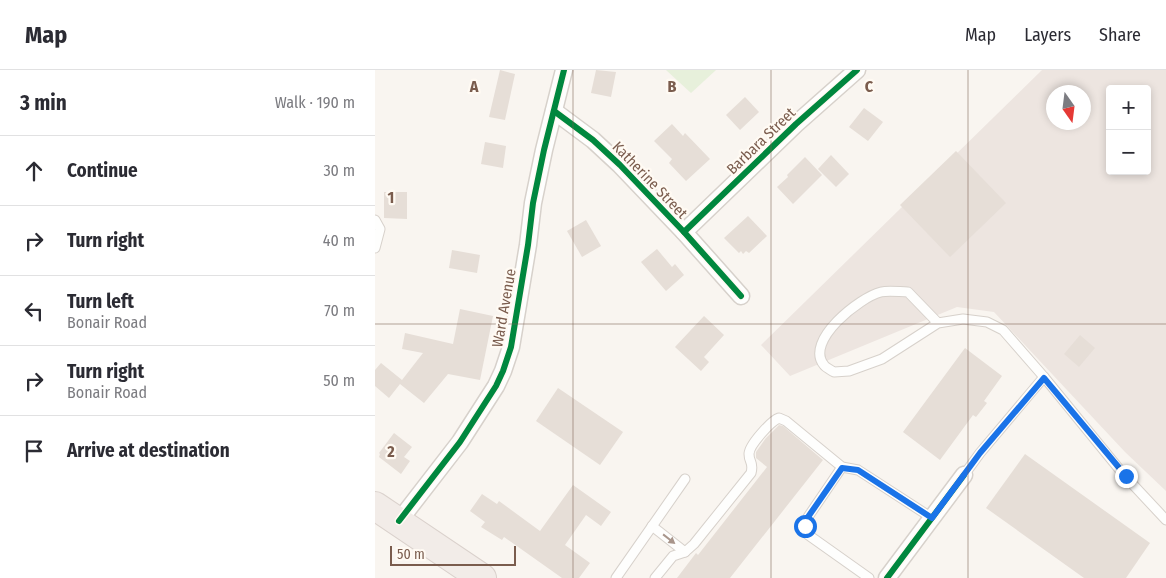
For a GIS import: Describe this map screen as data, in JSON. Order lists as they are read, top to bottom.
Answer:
{
  "streets": {
    "street": ["Barbara Street", "Katherine Street", "Ward Avenue"]
  },
  "crossings": [
    ["Barbara Street", "Katherine Street"],
    ["Katherine Street", "Ward Avenue"]
  ],
  "scale_bar": "50 m",
  "north": "bottom",
  "page": {
    "header": "Map",
    "nav": ["Map", "Layers", "Share"],
    "heading": ["3 min", "Walk · 190 m"],
    "map_buttons": ["+", "−"],
    "list": [
      ["Continue", "30 m"],
      ["Turn right", "40 m"],
      ["Turn left", "Bonair Road", "70 m"],
      ["Turn right", "Bonair Road", "50 m"],
      "Arrive at destination"
    ],
    "scale": "50 m"
  },
  "grid": {
    "columns": ["A", "B", "C"],
    "rows": ["1", "2"]
  }
}
